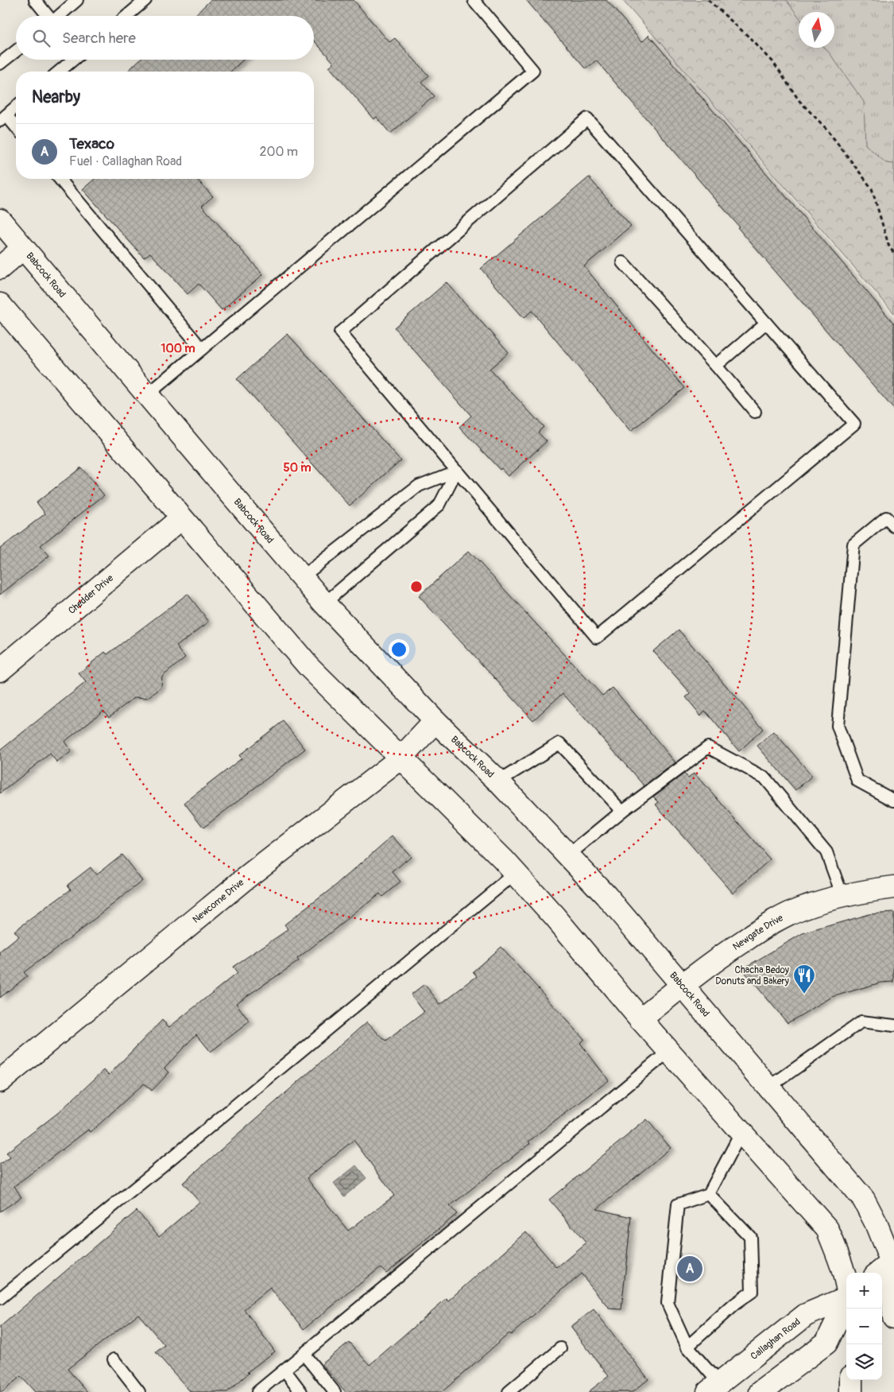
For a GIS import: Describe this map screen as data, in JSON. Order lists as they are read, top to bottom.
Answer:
{
  "streets": {
    "main road": [
      "Babcock Road",
      "Chedder Drive",
      "Newcome Drive",
      "Newgate Drive",
      "Callaghan Road"
    ]
  },
  "crossings": [
    ["Babcock Road", "Newcome Drive"],
    ["Babcock Road", "Newgate Drive"]
  ],
  "places": {
    "restaurant": ["Chacha Bedoy Donuts and Bakery"]
  },
  "north": "top",
  "page": {
    "search": "Search here",
    "heading": "Nearby",
    "list": [
      {
        "mark": "A",
        "name": "Texaco",
        "note": "Fuel · Callaghan Road",
        "value": "200 m"
      }
    ],
    "pins": "A",
    "map_buttons": ["+", "−"]
  },
  "rings": ["100 m", "50 m"]
}
